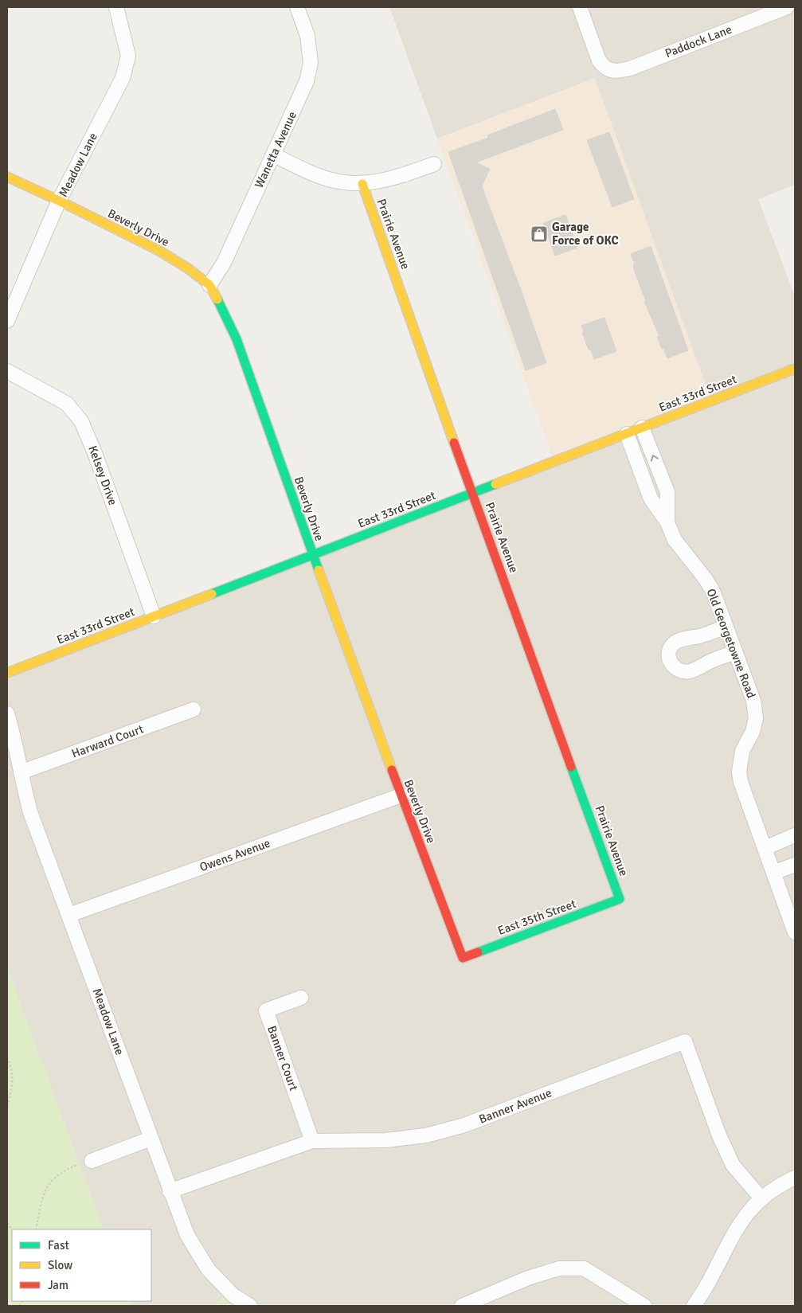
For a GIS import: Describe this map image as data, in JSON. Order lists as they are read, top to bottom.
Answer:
{
  "streets": {
    "street": [
      "Paddock Lane",
      "Wanetta Avenue",
      "Meadow Lane",
      "Beverly Drive",
      "Prairie Avenue",
      "East 33rd Street",
      "Kelsey Drive",
      "Old Georgetowne Road",
      "Harward Court",
      "Owens Avenue",
      "East 35th Street",
      "Banner Court",
      "Banner Avenue"
    ]
  },
  "crossings": [
    ["Wanetta Avenue", "Beverly Drive"],
    ["Meadow Lane", "Beverly Drive"],
    ["Meadow Lane", "Harward Court"],
    ["Meadow Lane", "Owens Avenue"],
    ["Meadow Lane", "Banner Avenue"],
    ["Beverly Drive", "East 33rd Street"],
    ["Beverly Drive", "Owens Avenue"],
    ["Beverly Drive", "East 35th Street"],
    ["Prairie Avenue", "East 33rd Street"],
    ["Prairie Avenue", "East 35th Street"],
    ["East 33rd Street", "Kelsey Drive"],
    ["East 33rd Street", "Old Georgetowne Road"],
    ["Banner Court", "Banner Avenue"]
  ],
  "places": {
    "shop": ["Garage Force of OKC"]
  },
  "legend": ["Fast", "Slow", "Jam"]
}
